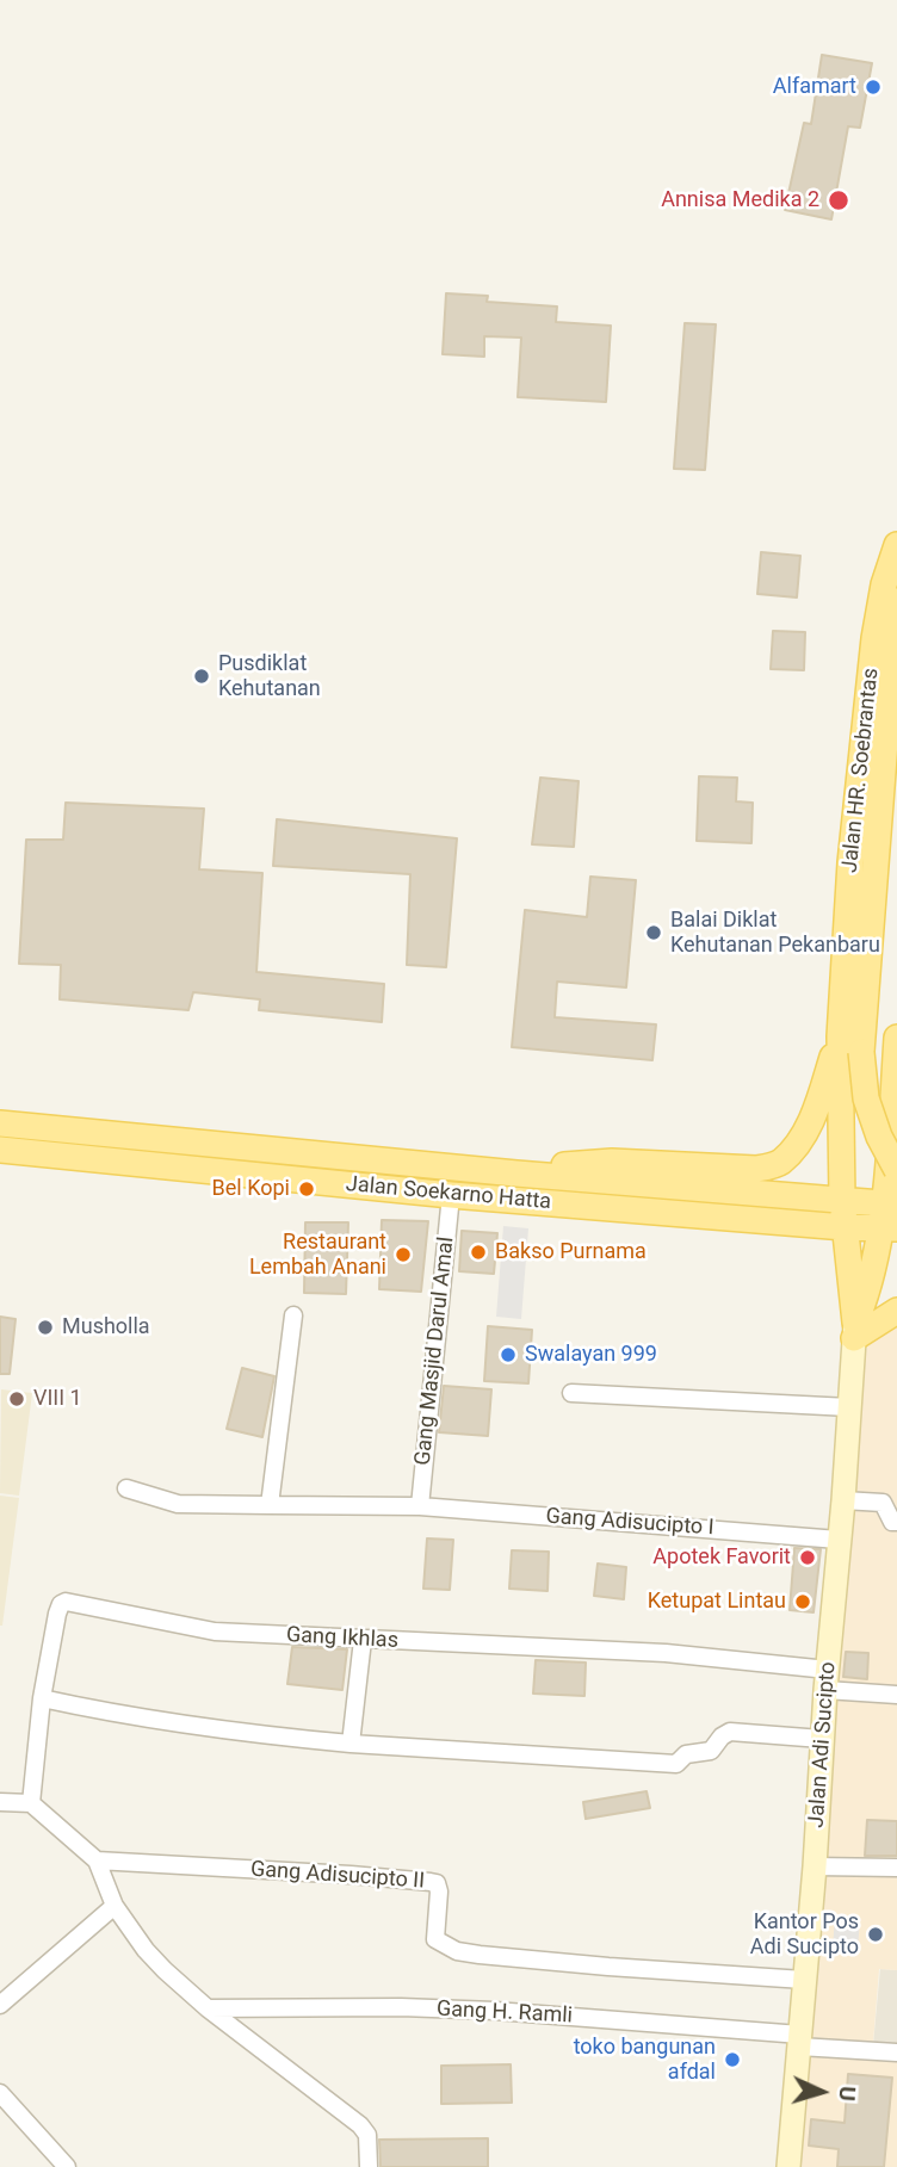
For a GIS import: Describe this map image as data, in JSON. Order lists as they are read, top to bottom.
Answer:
{
  "streets": {
    "main road": ["Jalan HR. Soebrantas", "Jalan Soekarno Hatta", "Jalan Adi Sucipto"],
    "street": [
      "Gang Masjid Darul Amal",
      "Gang Adisucipto I",
      "Gang Ikhlas",
      "Gang Adisucipto II",
      "Gang H. Ramli"
    ]
  },
  "crossings": [
    ["Jalan HR. Soebrantas", "Jalan Soekarno Hatta"],
    ["Jalan HR. Soebrantas", "Jalan Adi Sucipto"],
    ["Jalan Soekarno Hatta", "Gang Masjid Darul Amal"],
    ["Jalan Soekarno Hatta", "Jalan Adi Sucipto"],
    ["Gang Masjid Darul Amal", "Gang Adisucipto I"],
    ["Gang Adisucipto I", "Jalan Adi Sucipto"],
    ["Gang Ikhlas", "Jalan Adi Sucipto"],
    ["Jalan Adi Sucipto", "Gang Adisucipto II"],
    ["Jalan Adi Sucipto", "Gang H. Ramli"]
  ],
  "places": [
    "Alfamart",
    "Annisa Medika 2",
    "Pusdiklat Kehutanan",
    "Balai Diklat Kehutanan Pekanbaru",
    "Bel Kopi",
    "Bakso Purnama",
    "Restaurant Lembah Anani",
    "Musholla",
    "Swalayan 999",
    "VIII 1",
    "Apotek Favorit",
    "Ketupat Lintau",
    "Kantor Pos Adi Sucipto",
    "toko bangunan afdal"
  ],
  "north": "right"
}
